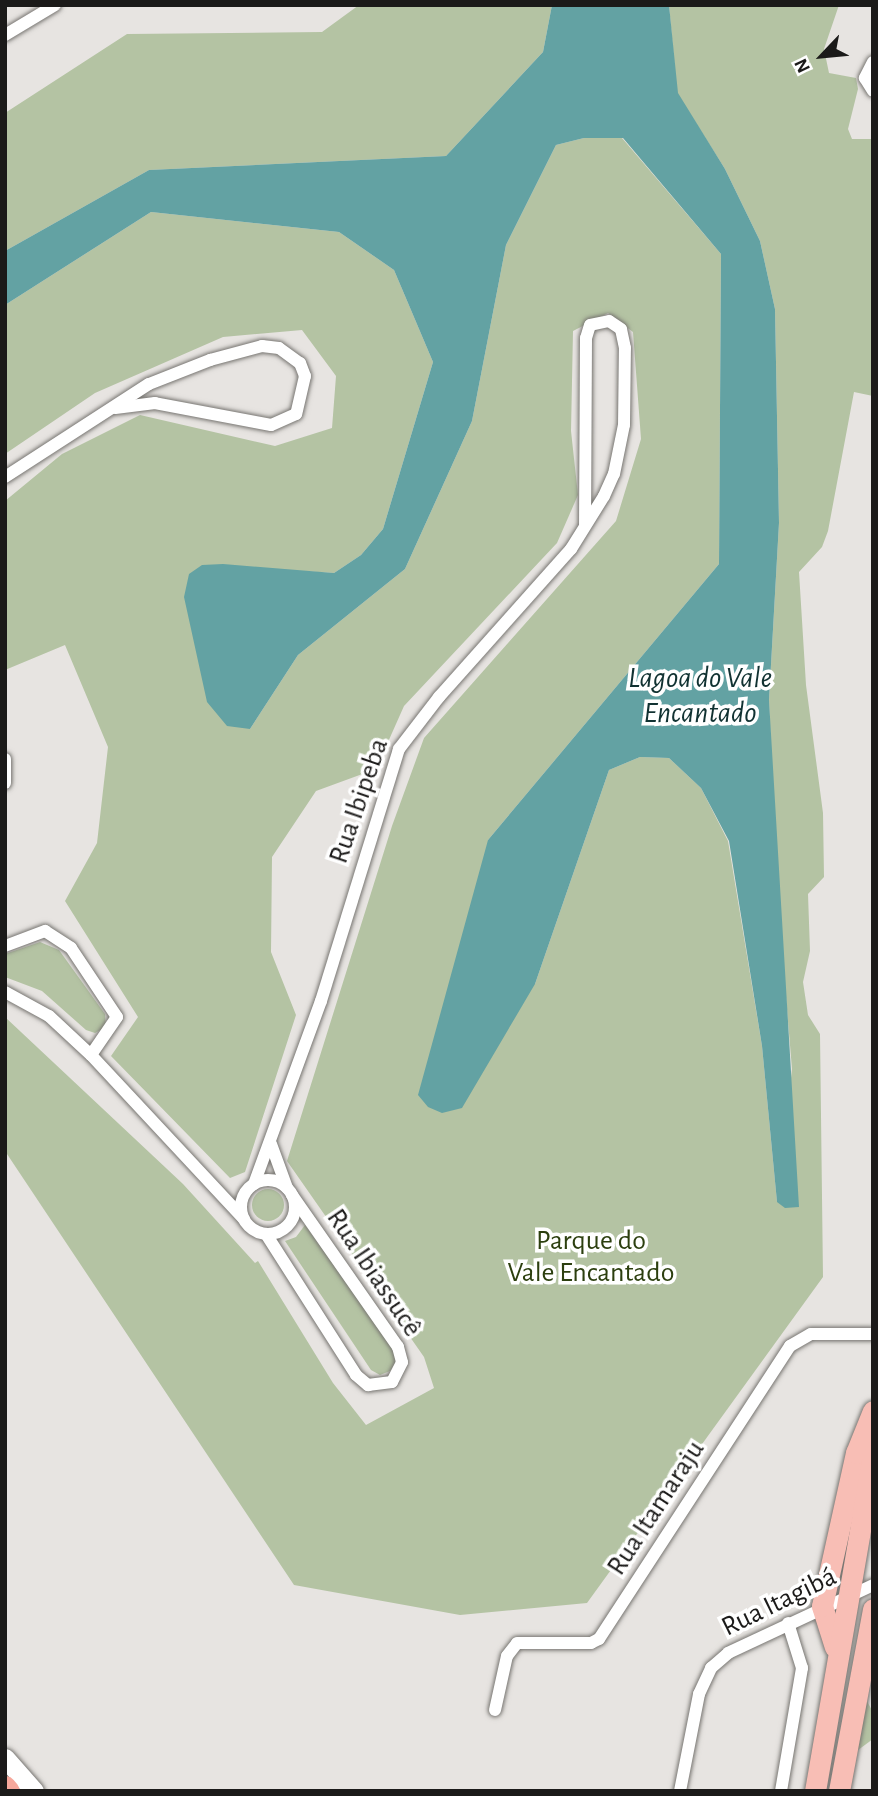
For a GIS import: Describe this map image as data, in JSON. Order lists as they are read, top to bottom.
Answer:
{
  "streets": {
    "street": [
      "Rua Ibipeba",
      "Rua Ibiassucê",
      "Rua Itamaraju",
      "Rua Itagibá"
    ]
  },
  "crossings": [
    ["Rua Ibipeba", "Rua Ibiassucê"]
  ],
  "water": ["Lagoa do Vale Encantado"],
  "parks": ["Parque do Vale Encantado"],
  "north": "bottom left"
}
